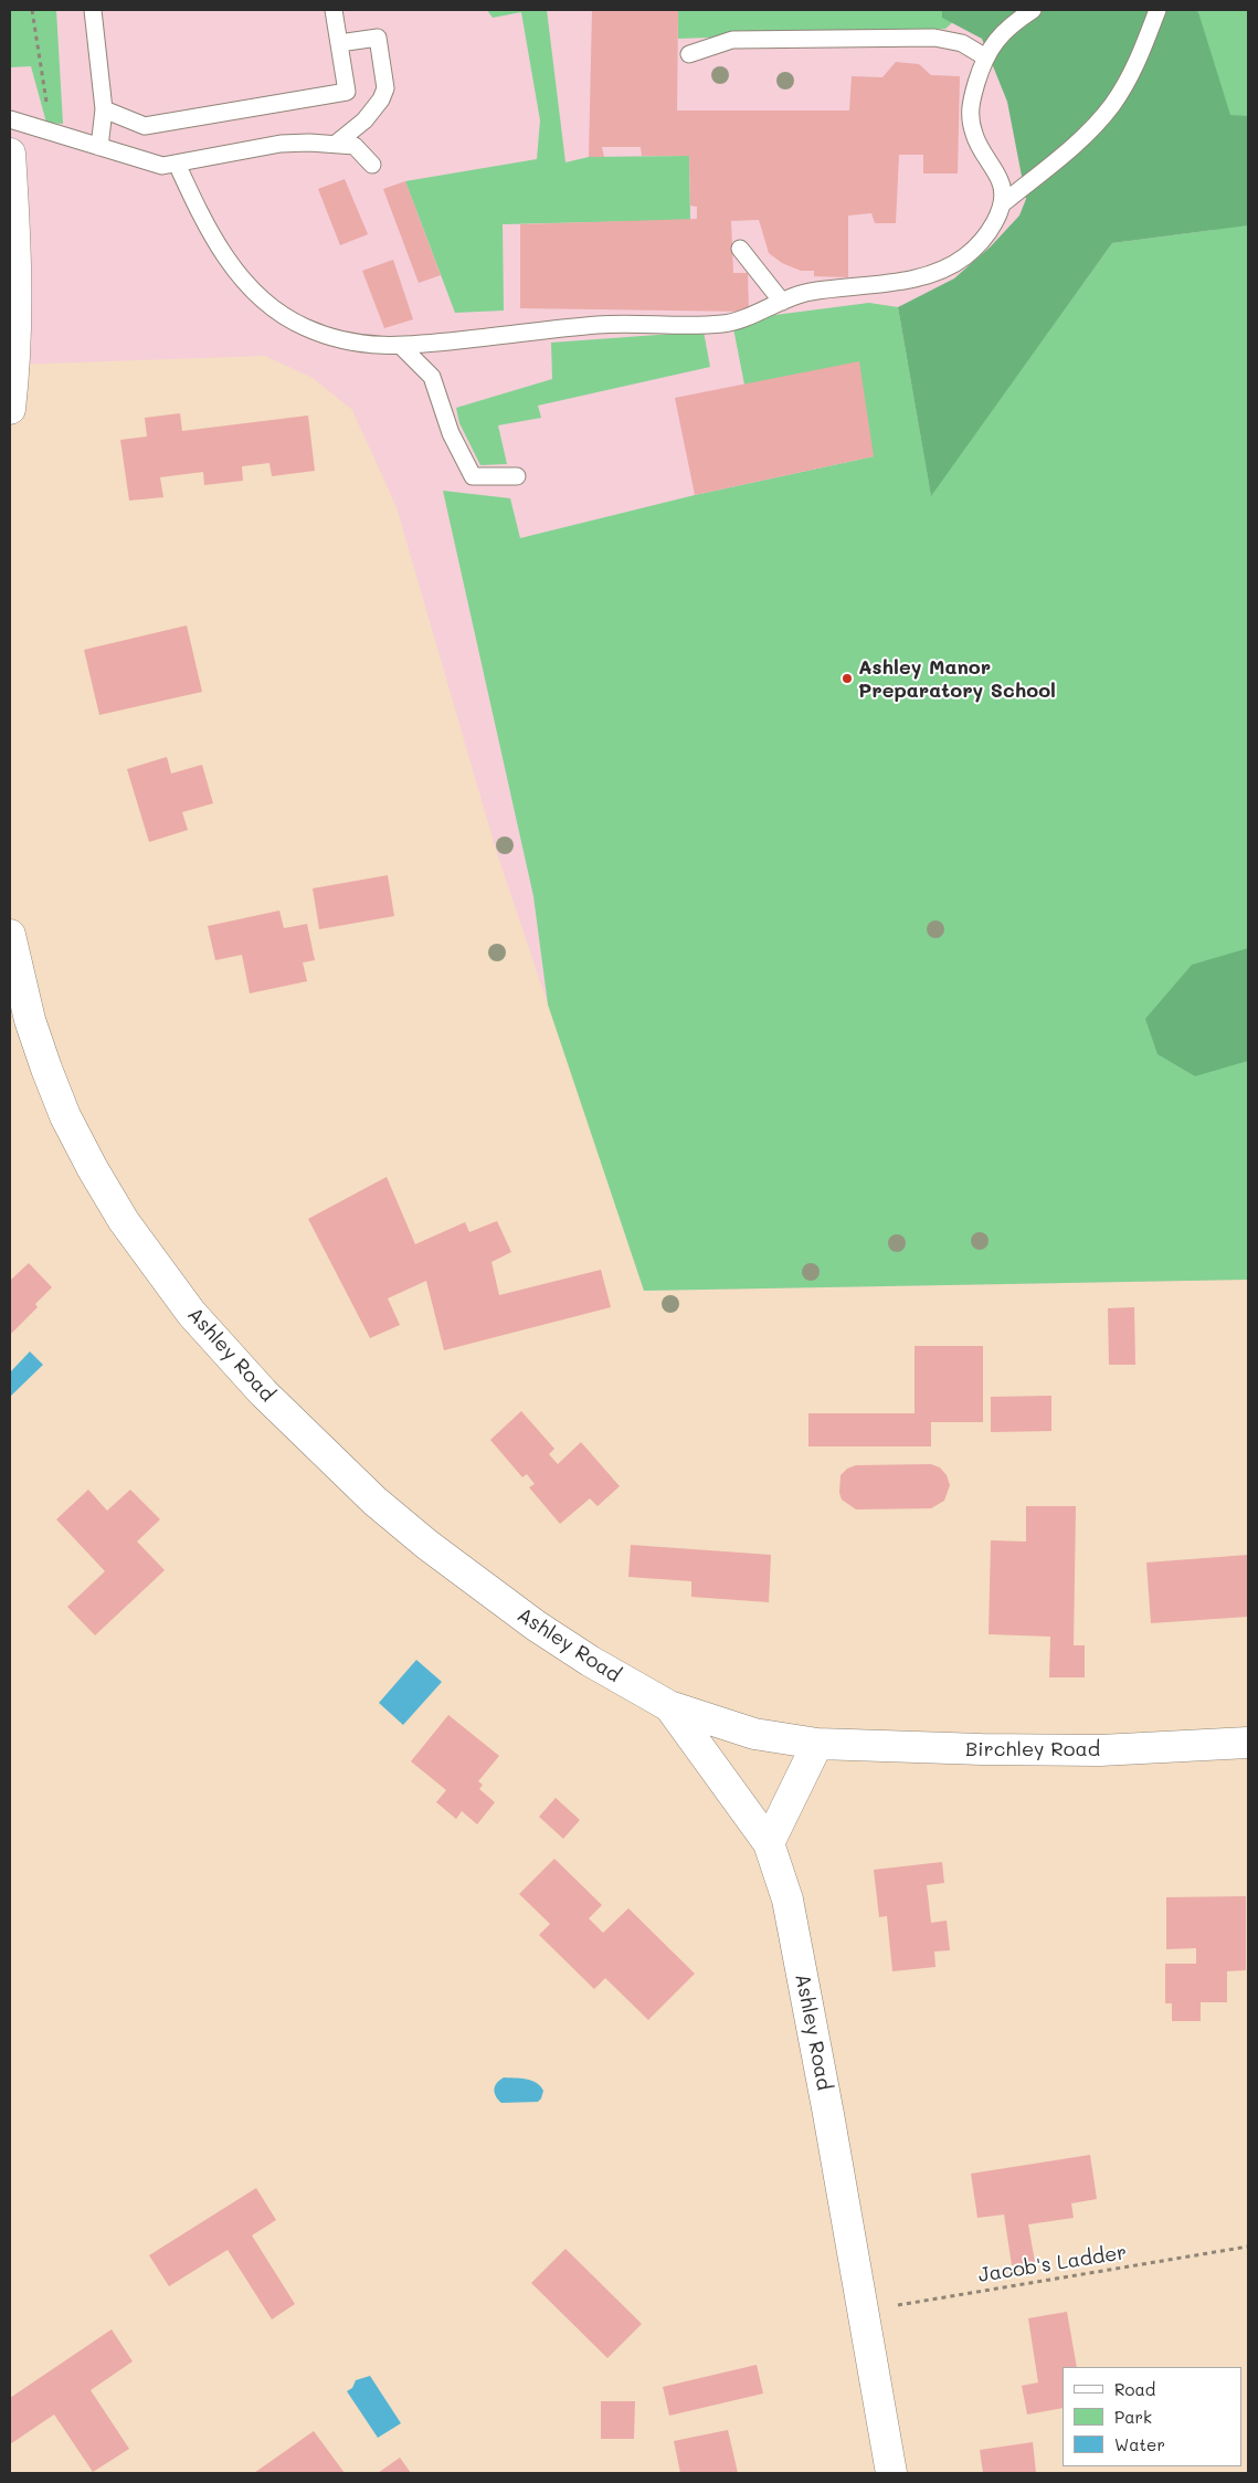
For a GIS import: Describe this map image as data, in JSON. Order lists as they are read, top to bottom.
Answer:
{
  "streets": {
    "street": ["Ashley Road", "Birchley Road"],
    "path": ["Jacob's Ladder"]
  },
  "crossings": [
    ["Ashley Road", "Birchley Road"],
    ["Ashley Road", "Jacob's Ladder"]
  ],
  "places": ["Ashley Manor Preparatory School"],
  "legend": ["Road", "Park", "Water"]
}
